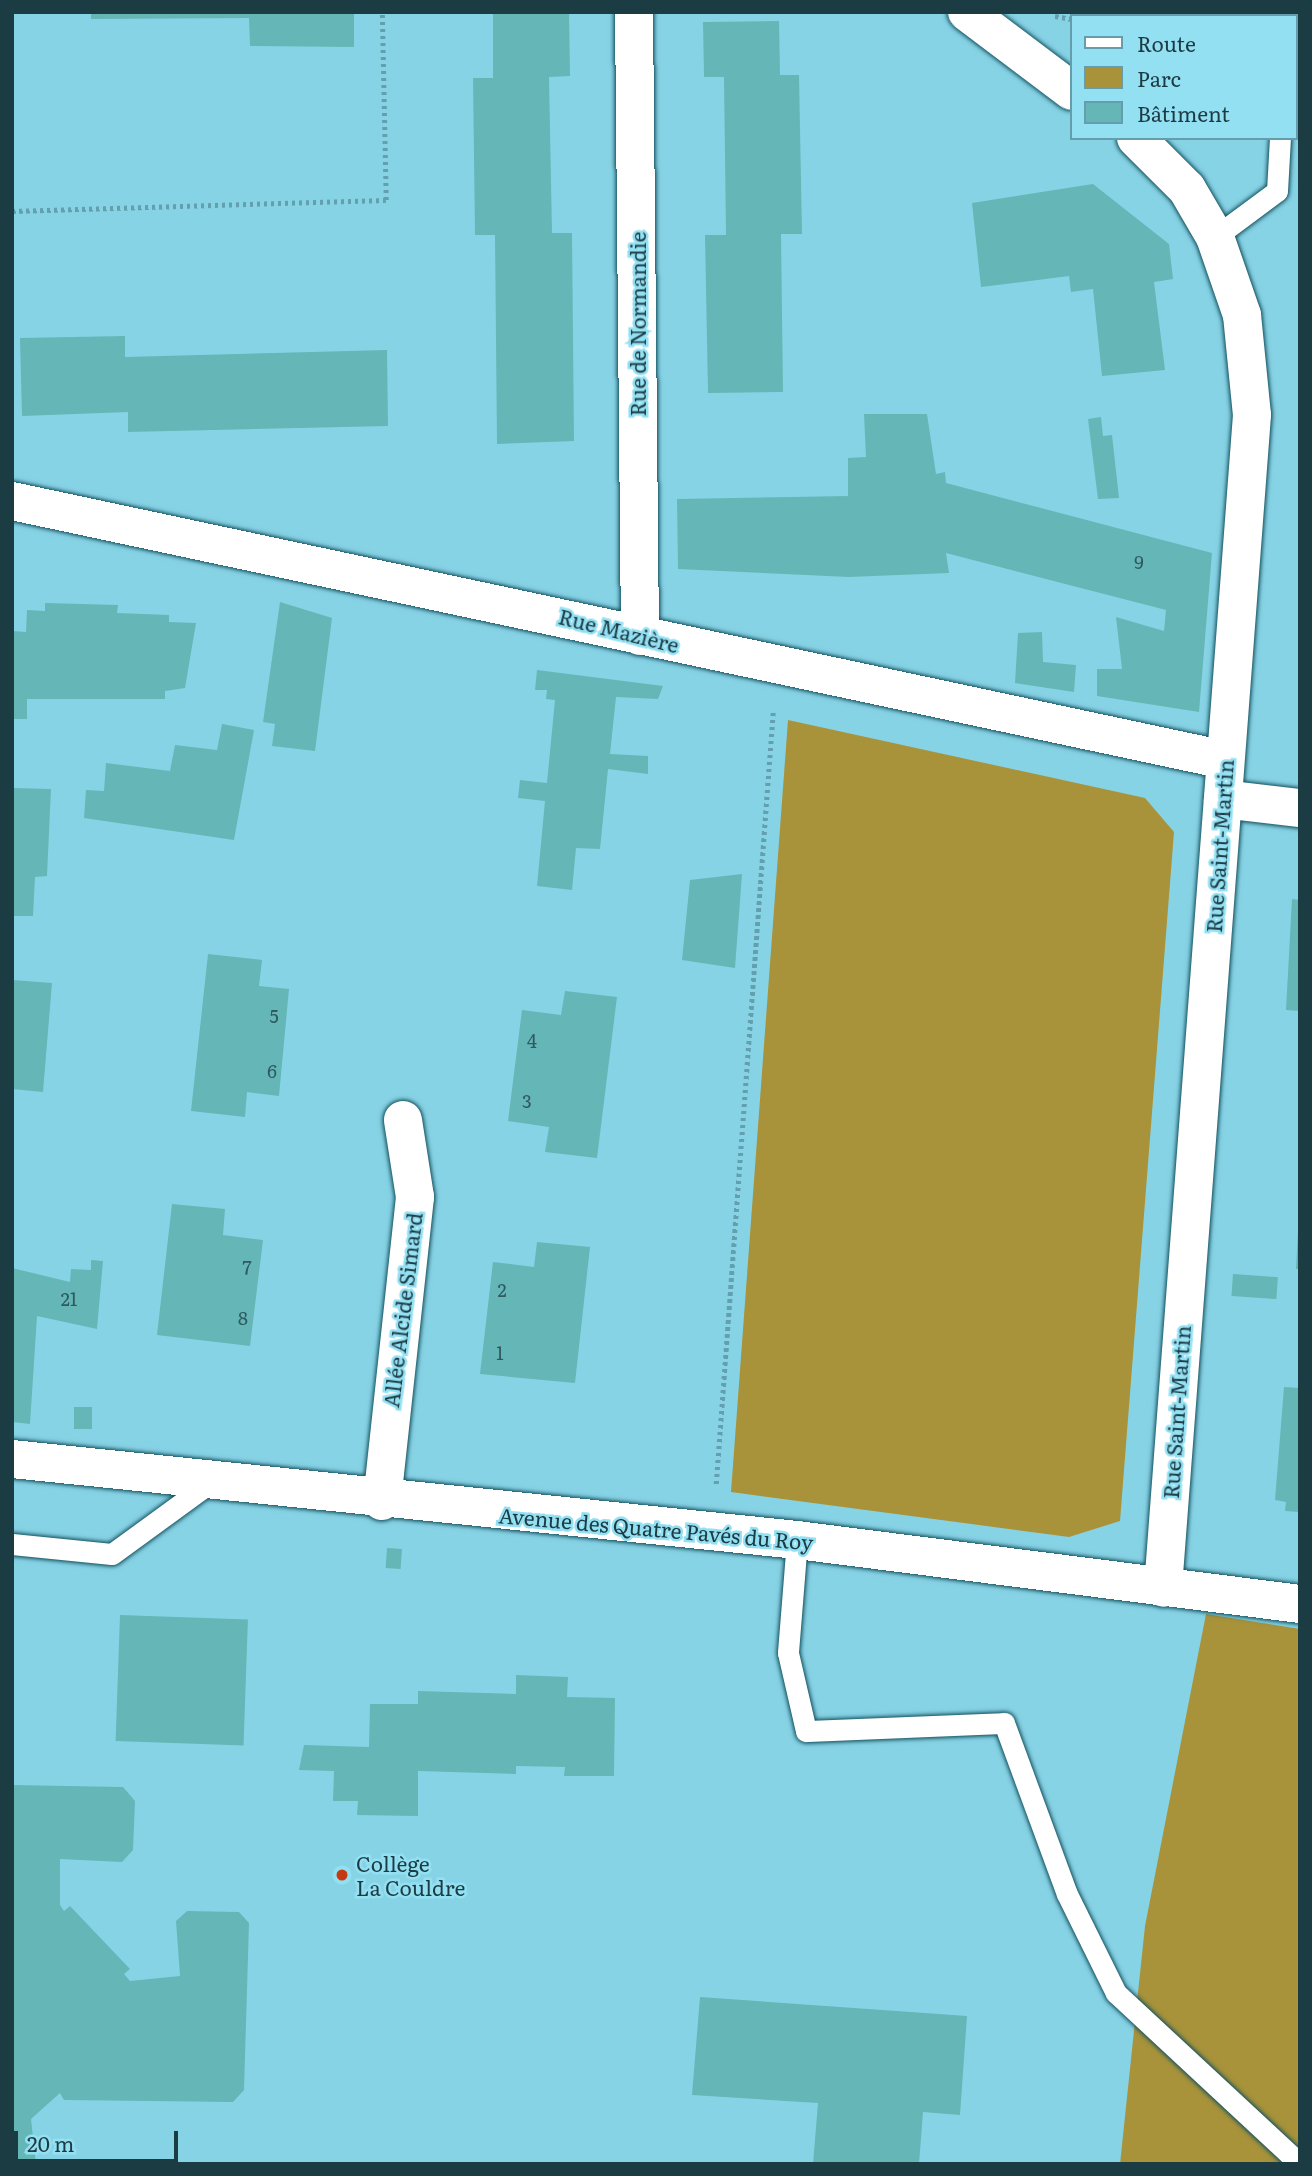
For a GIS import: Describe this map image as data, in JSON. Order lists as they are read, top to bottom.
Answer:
{
  "streets": {
    "street": [
      "Rue de Normandie",
      "Rue Mazière",
      "Rue Saint-Martin",
      "Allée Alcide Simard",
      "Avenue des Quatre Pavés du Roy"
    ]
  },
  "crossings": [
    ["Rue de Normandie", "Rue Mazière"],
    ["Rue Mazière", "Rue Saint-Martin"],
    ["Rue Saint-Martin", "Avenue des Quatre Pavés du Roy"],
    ["Allée Alcide Simard", "Avenue des Quatre Pavés du Roy"]
  ],
  "places": ["Collège La Couldre"],
  "house_numbers": [
    "9",
    "5",
    "4",
    "6",
    "3",
    "7",
    "2",
    "21",
    "8",
    "1"
  ],
  "legend": ["Route", "Parc", "Bâtiment"],
  "scale_bar": "20 m"
}
